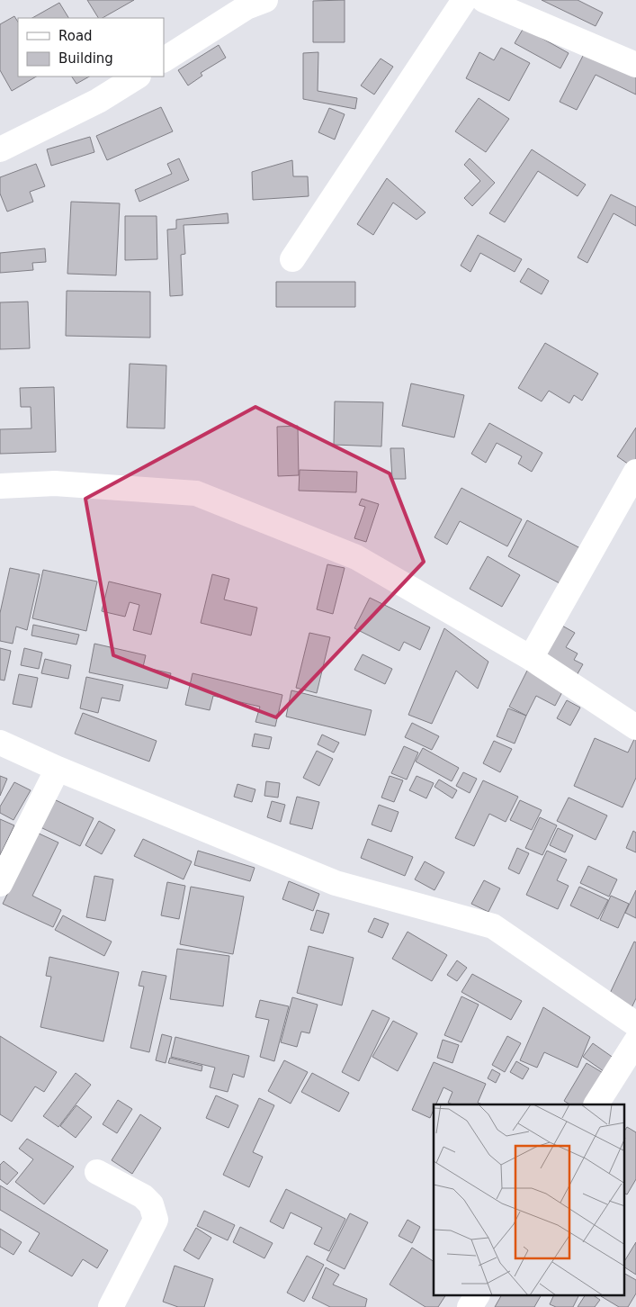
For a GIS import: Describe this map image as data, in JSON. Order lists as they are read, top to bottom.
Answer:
{
  "legend": ["Road", "Building"]
}
